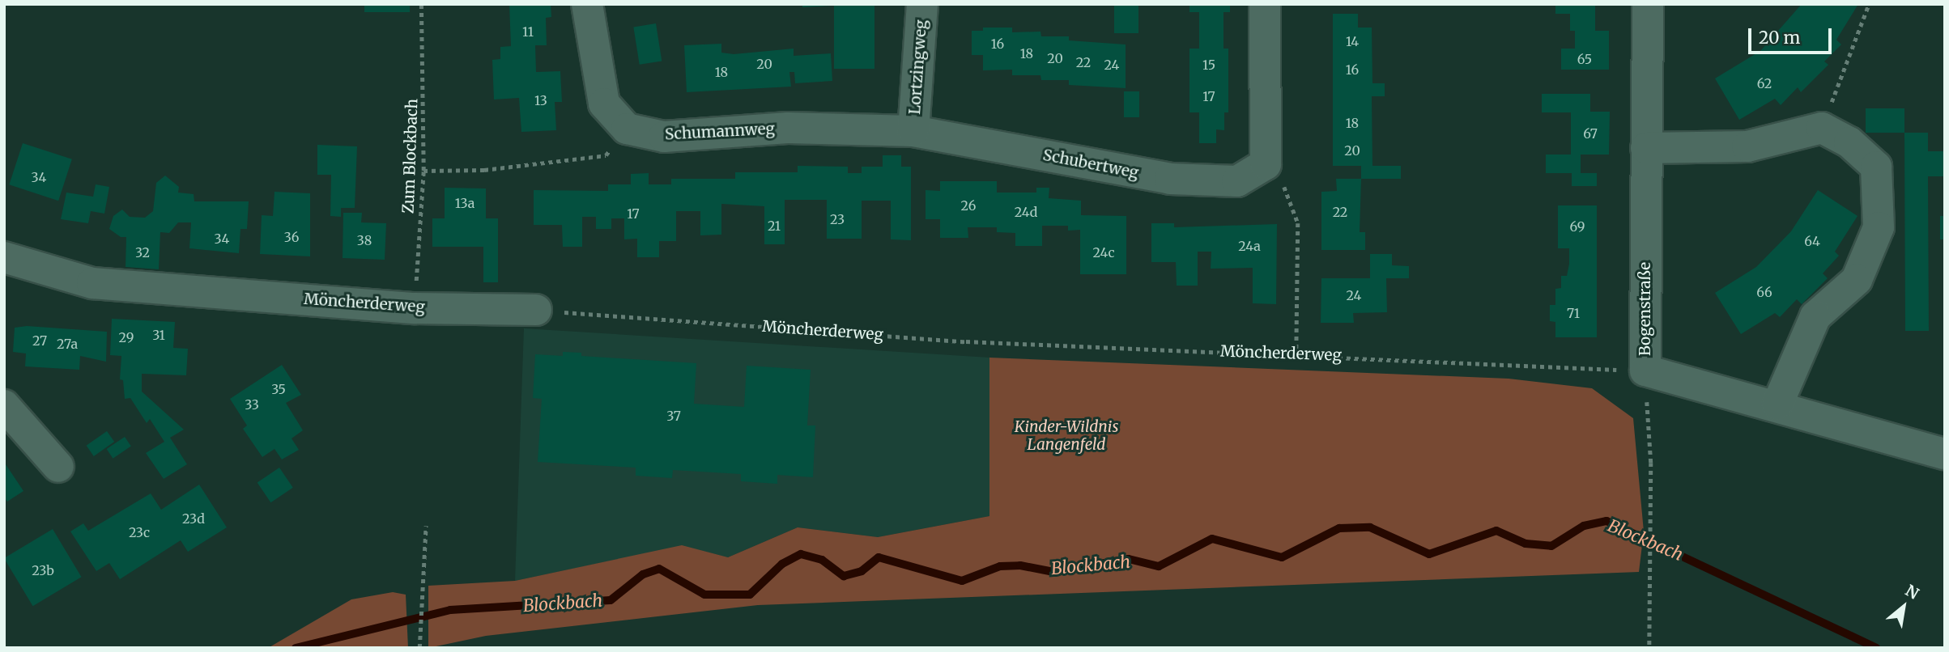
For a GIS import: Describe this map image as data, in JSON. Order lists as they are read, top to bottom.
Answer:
{
  "streets": {
    "street": [
      "Lortzingweg",
      "Schumannweg",
      "Schubertweg",
      "Möncherderweg",
      "Bogenstraße"
    ],
    "path": ["Zum Blockbach"]
  },
  "crossings": [
    ["Lortzingweg", "Schumannweg"],
    ["Lortzingweg", "Schubertweg"],
    ["Schumannweg", "Schubertweg"],
    ["Zum Blockbach", "Möncherderweg"],
    ["Möncherderweg", "Bogenstraße"]
  ],
  "water": ["Blockbach"],
  "parks": ["Kinder-Wildnis Langenfeld"],
  "house_numbers": [
    "11",
    "14",
    "16",
    "18",
    "20",
    "65",
    "22",
    "20",
    "24",
    "15",
    "16",
    "18",
    "62",
    "17",
    "13",
    "18",
    "67",
    "20",
    "34",
    "13a",
    "26",
    "24d",
    "22",
    "17",
    "23",
    "21",
    "69",
    "36",
    "34",
    "38",
    "64",
    "24a",
    "32",
    "24c",
    "66",
    "24",
    "71",
    "31",
    "29",
    "27",
    "27a",
    "35",
    "33",
    "37",
    "23d",
    "23c",
    "23b"
  ],
  "scale_bar": "20 m",
  "north": "top right"
}
